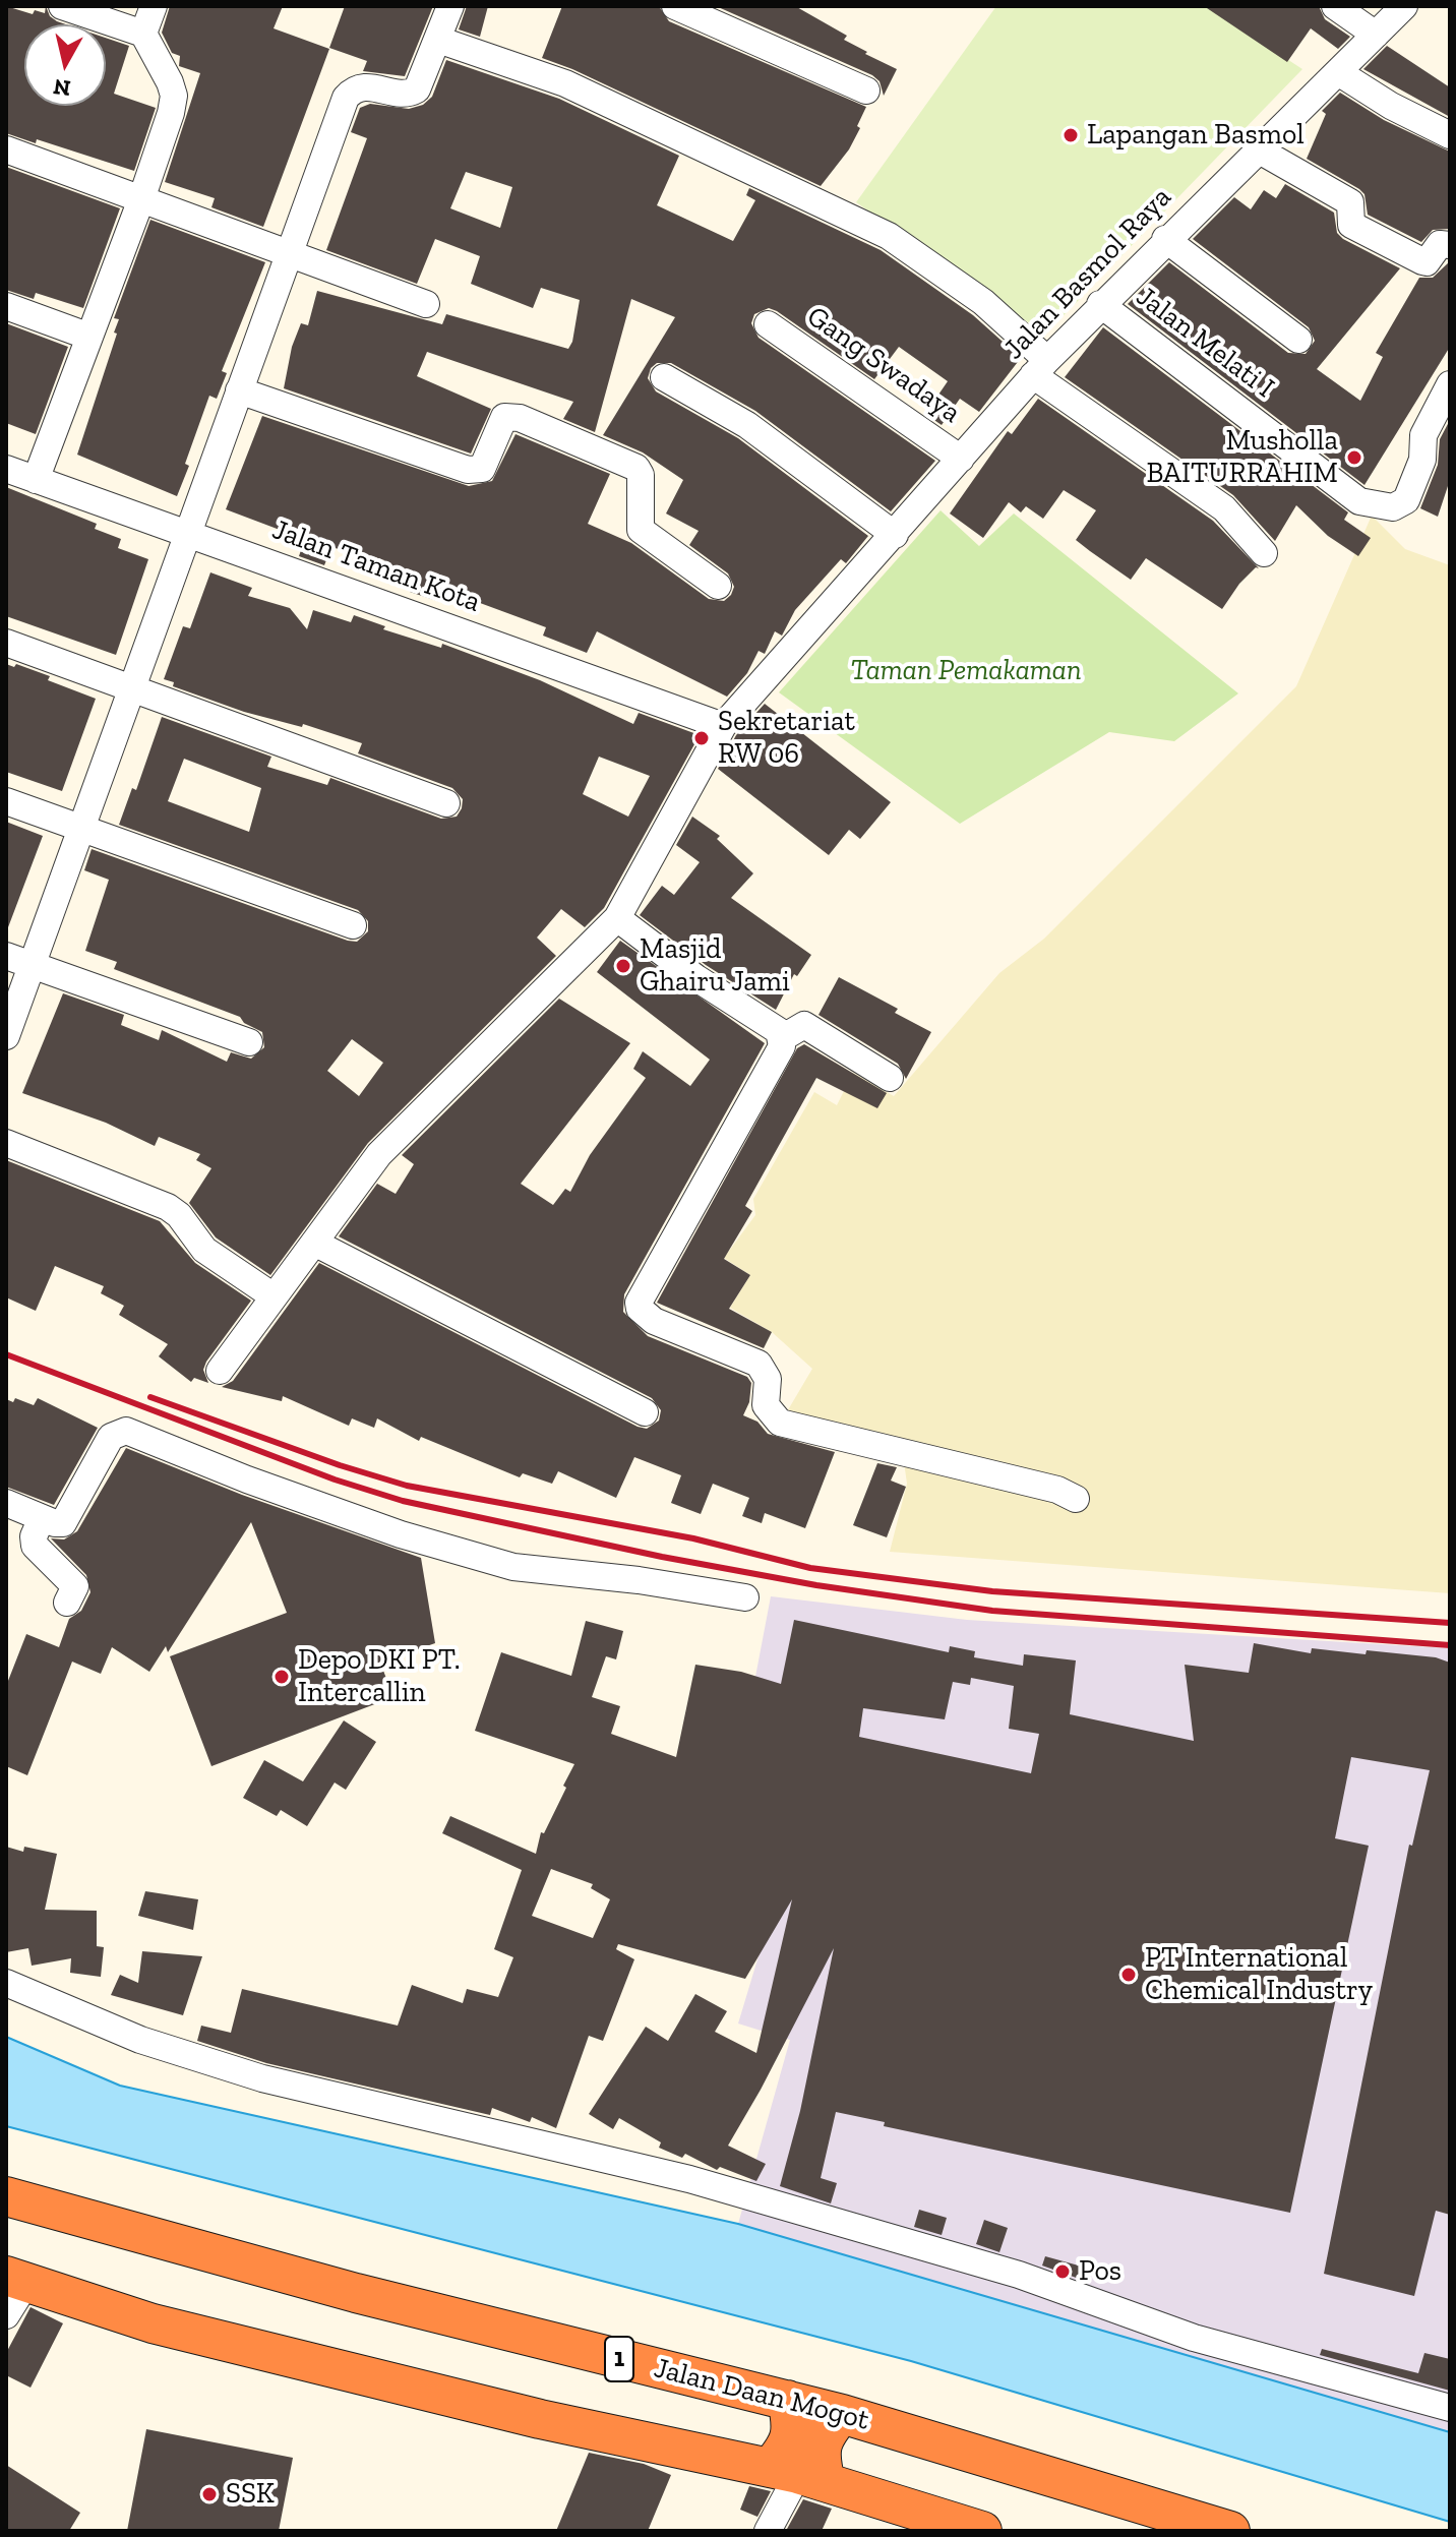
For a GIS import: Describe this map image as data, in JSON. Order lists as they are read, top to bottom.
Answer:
{
  "streets": {
    "highway": ["1", "Jalan Daan Mogot"],
    "street": [
      "Jalan Basmol Raya",
      "Jalan Melati I",
      "Gang Swadaya",
      "Jalan Taman Kota"
    ]
  },
  "crossings": [
    ["Jalan Basmol Raya", "Jalan Melati I"],
    ["Jalan Basmol Raya", "Gang Swadaya"],
    ["Jalan Basmol Raya", "Jalan Taman Kota"]
  ],
  "parks": ["Taman Pemakaman"],
  "places": [
    "Lapangan Basmol",
    "Musholla BAITURRAHIM",
    "Sekretariat RW 06",
    "Masjid Ghairu Jami",
    "Depo DKI PT. Intercallin",
    "PT International Chemical Industry",
    "Pos",
    "SSK"
  ],
  "north": "bottom"
}
